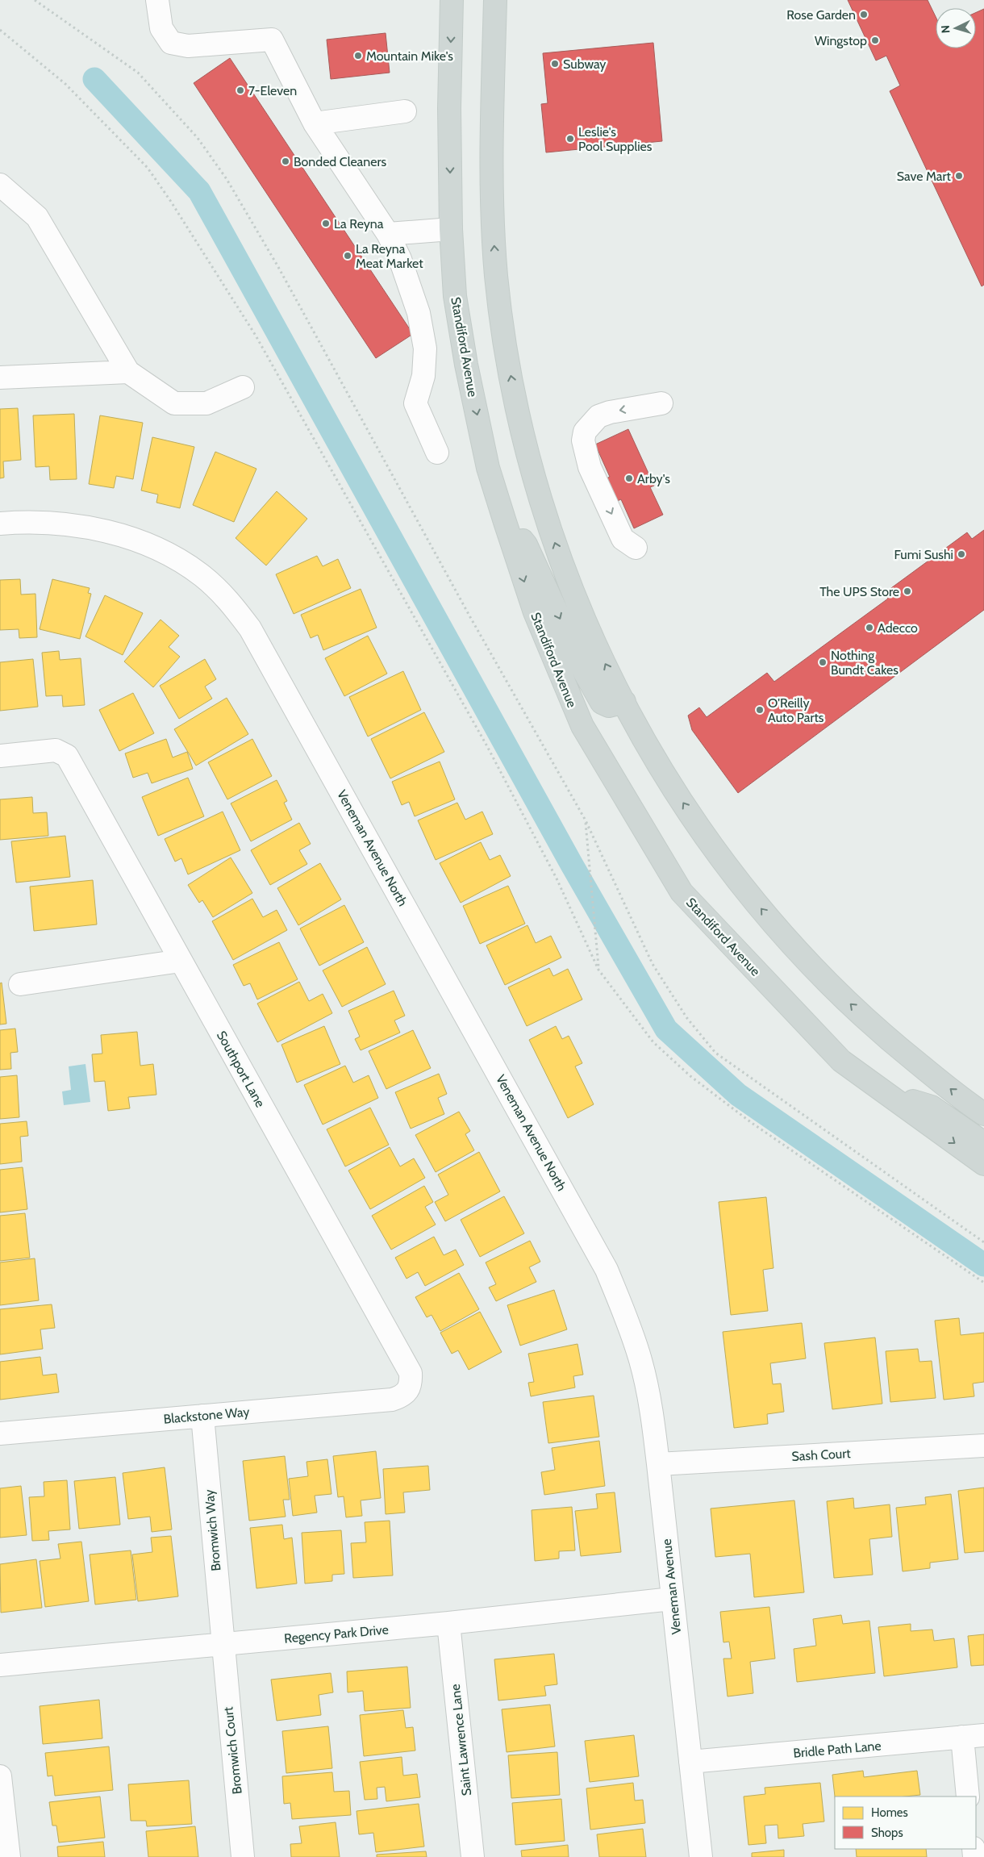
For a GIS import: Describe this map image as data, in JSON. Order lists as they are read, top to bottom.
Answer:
{
  "streets": {
    "main road": ["Standiford Avenue"],
    "street": [
      "Veneman Avenue North",
      "Southport Lane",
      "Blackstone Way",
      "Sash Court",
      "Bromwich Way",
      "Veneman Avenue",
      "Regency Park Drive",
      "Saint Lawrence Lane",
      "Bridle Path Lane",
      "Bromwich Court"
    ]
  },
  "crossings": [
    ["Veneman Avenue North", "Veneman Avenue"],
    ["Southport Lane", "Blackstone Way"],
    ["Blackstone Way", "Bromwich Way"],
    ["Sash Court", "Veneman Avenue"],
    ["Bromwich Way", "Regency Park Drive"],
    ["Bromwich Way", "Bromwich Court"],
    ["Veneman Avenue", "Regency Park Drive"],
    ["Veneman Avenue", "Bridle Path Lane"],
    ["Regency Park Drive", "Saint Lawrence Lane"],
    ["Regency Park Drive", "Bromwich Court"]
  ],
  "places": [
    "Rose Garden",
    "Wingstop",
    "Mountain Mike's",
    "Subway",
    "7-Eleven",
    "Leslie's Pool Supplies",
    "Bonded Cleaners",
    "Save Mart",
    "La Reyna",
    "La Reyna Meat Market",
    "Arby's",
    "Fumi Sushi",
    "The UPS Store",
    "Adecco",
    "Nothing Bundt Cakes",
    "O'Reilly Auto Parts"
  ],
  "legend": ["Homes", "Shops"],
  "north": "left"
}
